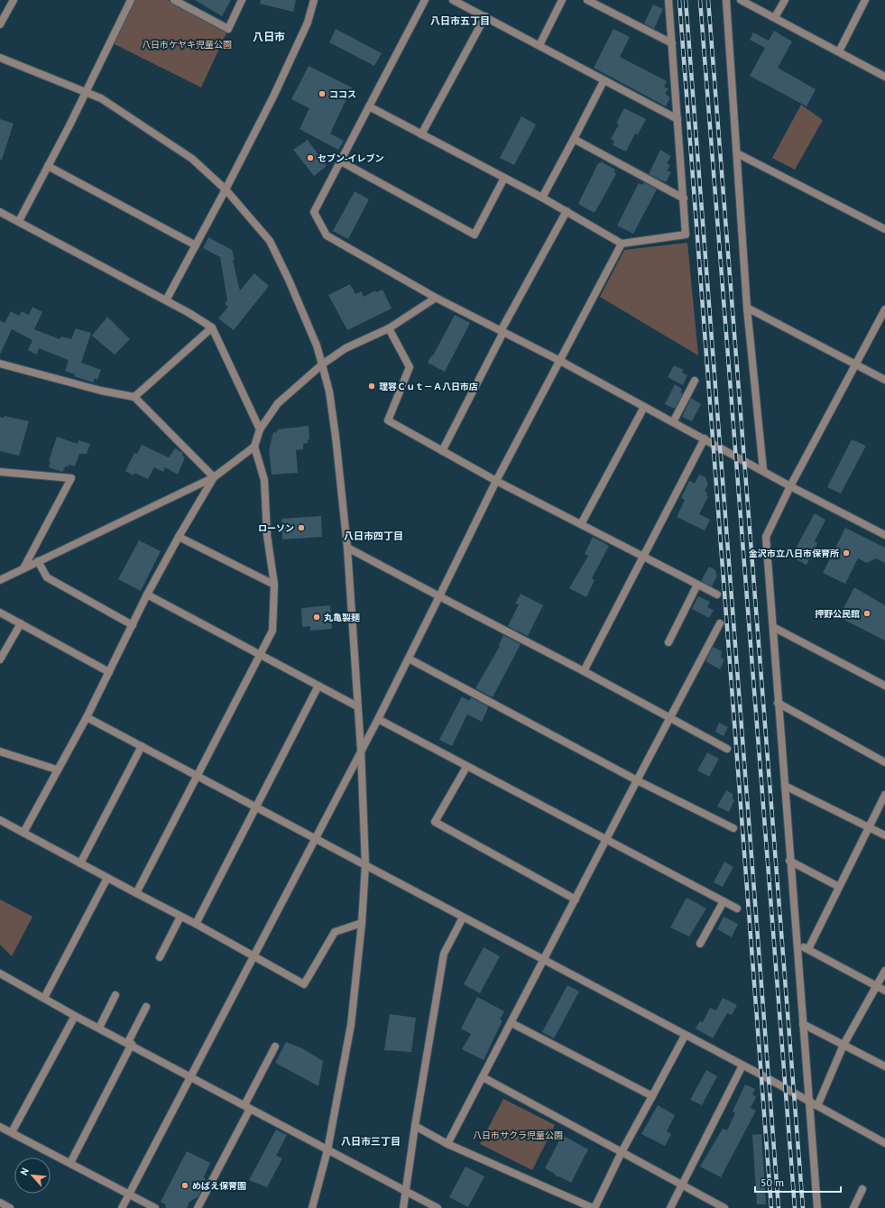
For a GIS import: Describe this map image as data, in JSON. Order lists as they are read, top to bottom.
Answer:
{
  "districts": [
    "八日市五丁目",
    "八日市",
    "八日市四丁目",
    "八日市三丁目"
  ],
  "parks": ["八日市ケヤキ児童公園", "八日市サクラ児童公園"],
  "places": [
    "ココス",
    "セブン-イレブン",
    "理容Ｃｕｔ－Ａ八日市店",
    "ローソン",
    "金沢市立八日市保育所",
    "押野公民館",
    "丸亀製麺",
    "めばえ保育園"
  ],
  "scale_bar": "50 m",
  "north": "top left"
}
